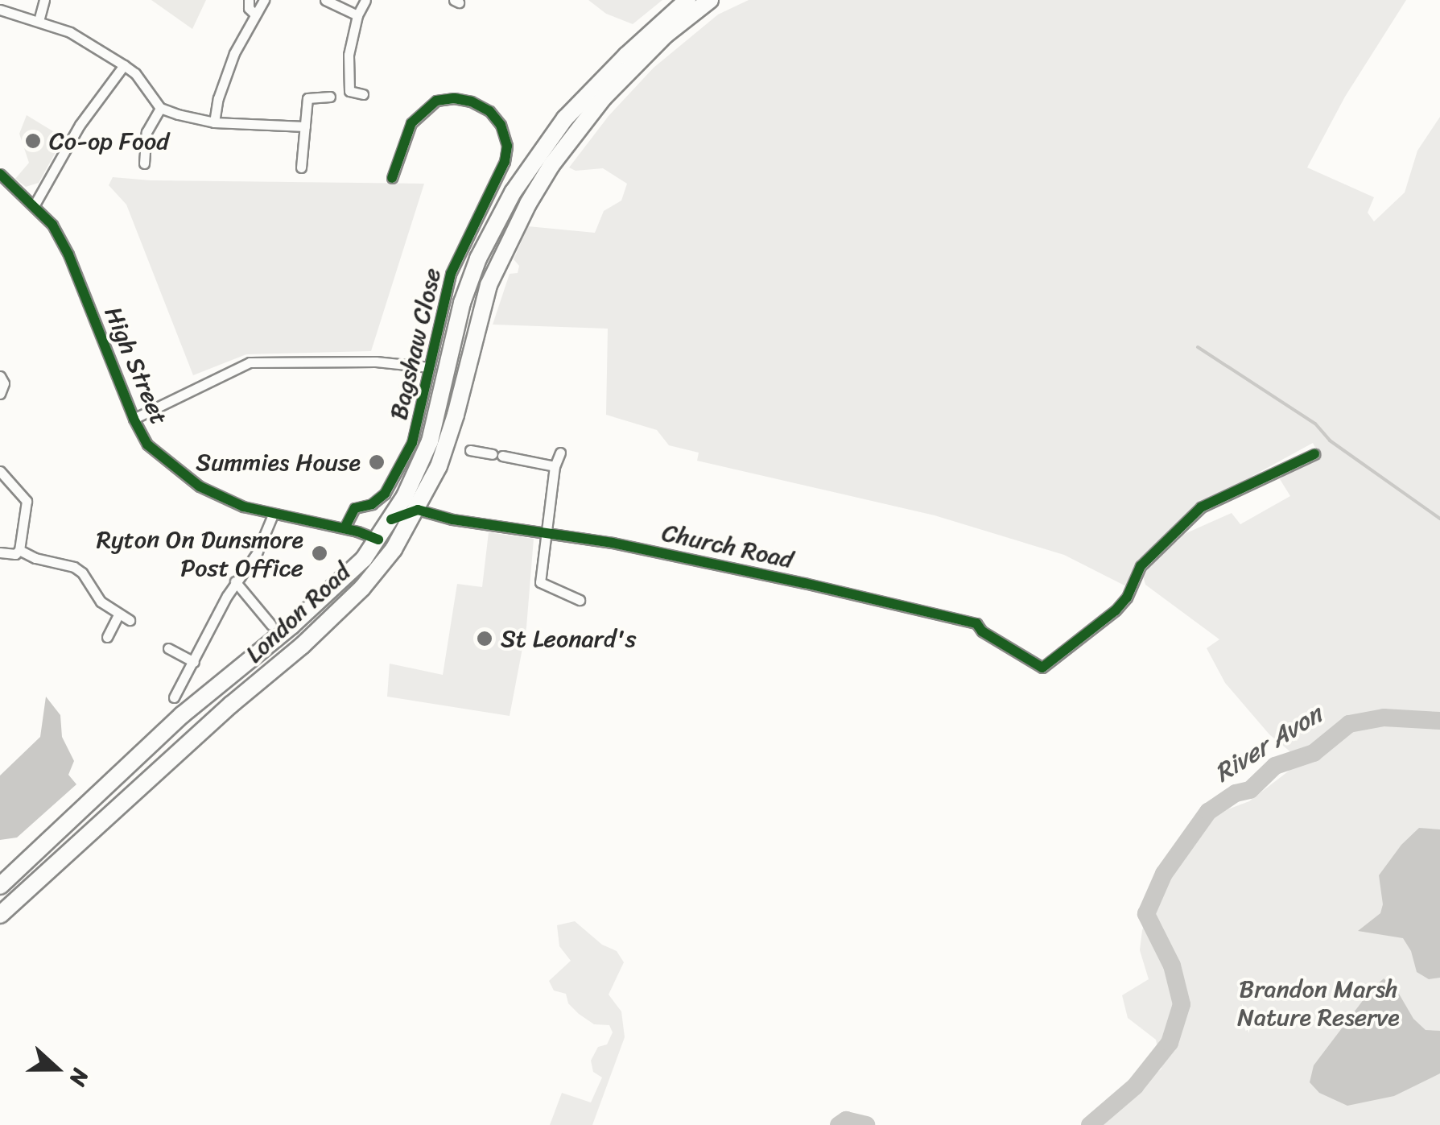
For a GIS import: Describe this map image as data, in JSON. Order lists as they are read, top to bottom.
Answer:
{
  "streets": {
    "highway": ["London Road"],
    "street": ["Bagshaw Close", "High Street", "Church Road"]
  },
  "crossings": [
    ["Bagshaw Close", "High Street"],
    ["High Street", "London Road"],
    ["Church Road", "London Road"]
  ],
  "water": ["River Avon"],
  "parks": ["Brandon Marsh Nature Reserve"],
  "places": [
    "Co-op Food",
    "Summies House",
    "Ryton On Dunsmore Post Office",
    "St Leonard's"
  ],
  "north": "right"
}
